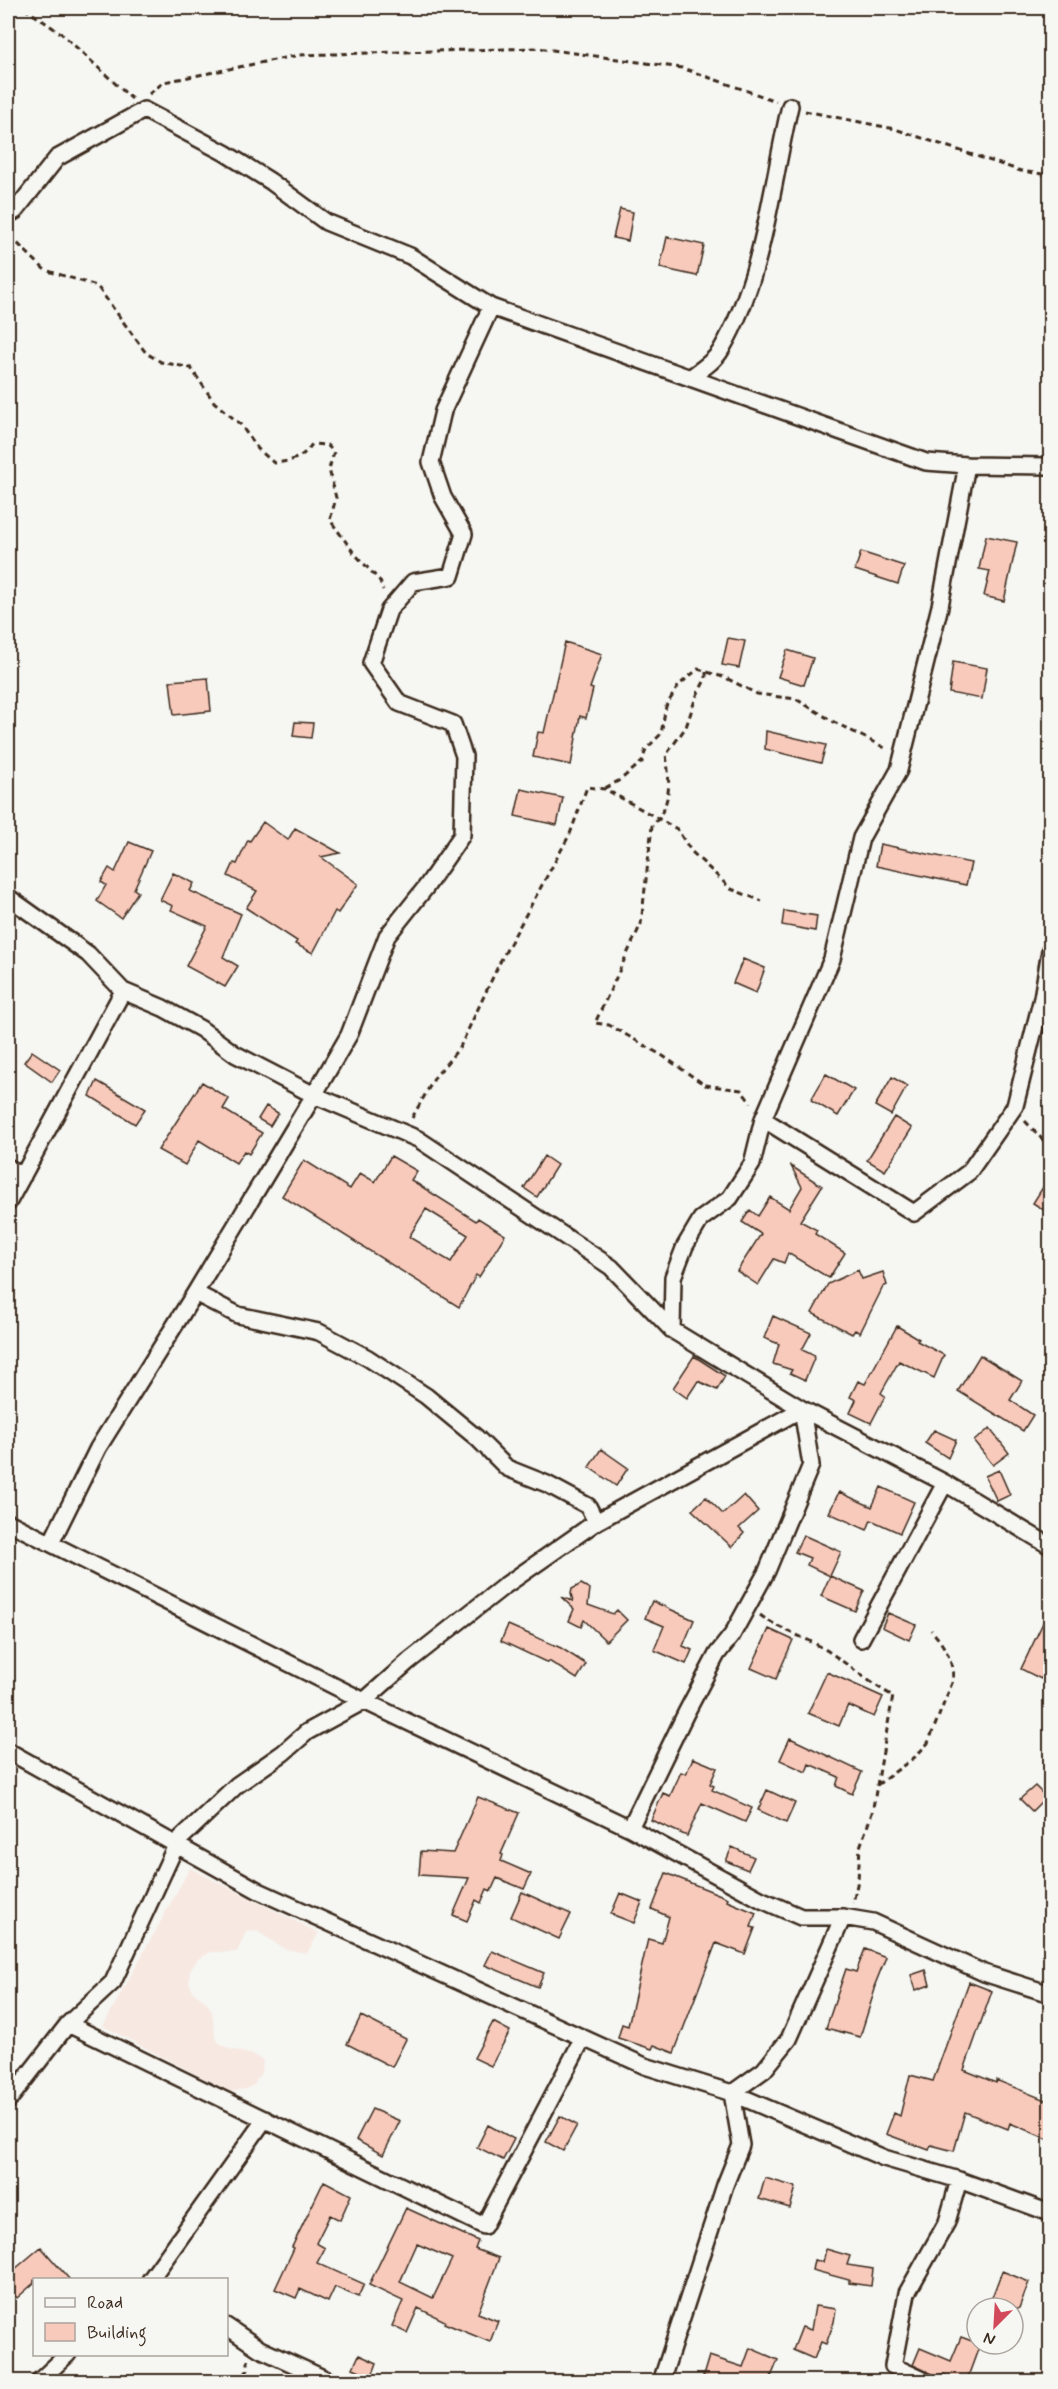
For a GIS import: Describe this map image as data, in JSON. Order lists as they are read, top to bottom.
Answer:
{
  "legend": ["Road", "Building"],
  "north": "bottom left"
}
